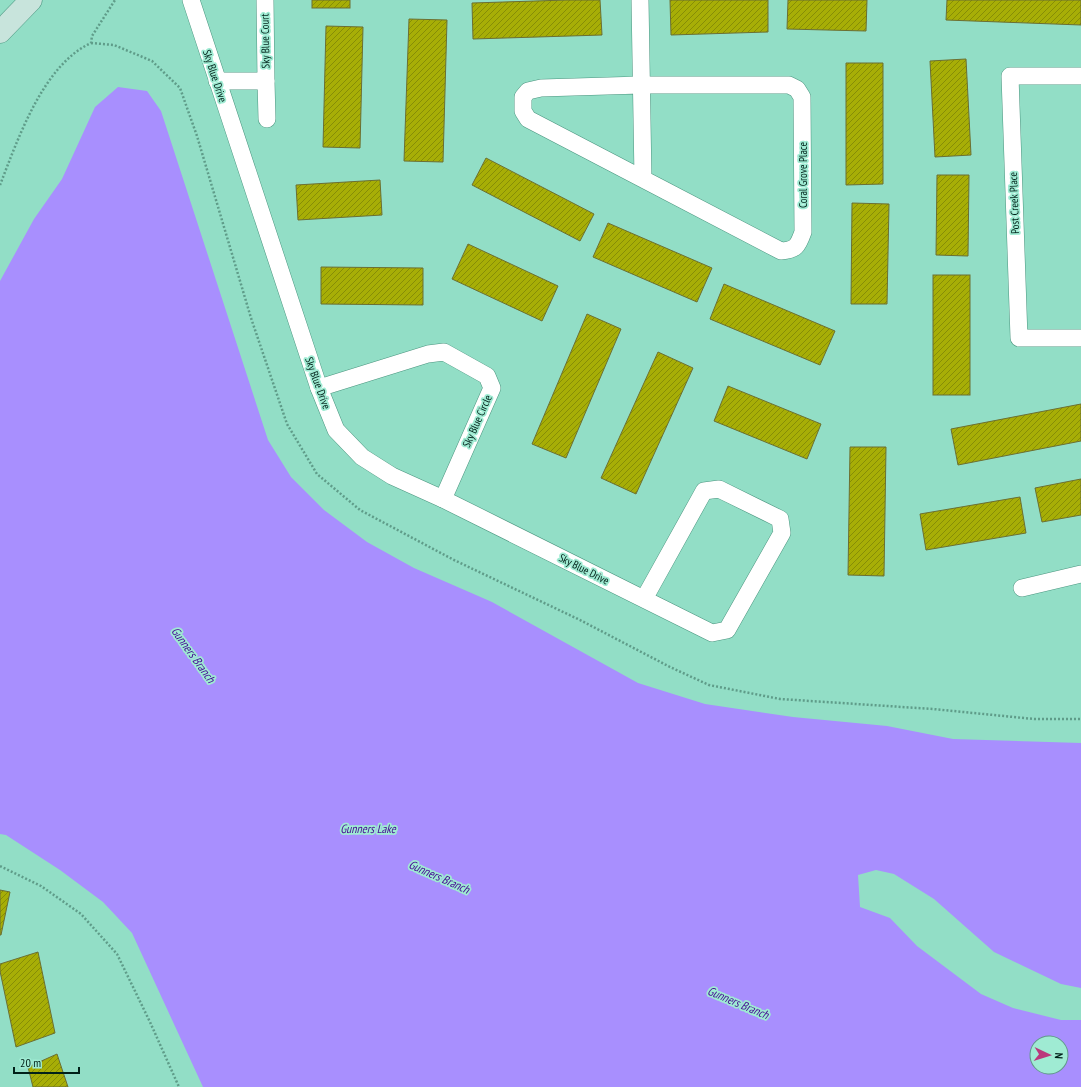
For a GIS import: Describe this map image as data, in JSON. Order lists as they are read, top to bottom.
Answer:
{
  "streets": {
    "street": [
      "Sky Blue Court",
      "Sky Blue Drive",
      "Coral Grove Place",
      "Post Creek Place",
      "Sky Blue Circle"
    ]
  },
  "crossings": [
    ["Sky Blue Court", "Sky Blue Drive"],
    ["Sky Blue Drive", "Sky Blue Circle"]
  ],
  "water": ["Gunners Branch", "Gunners Lake"],
  "scale_bar": "20 m",
  "north": "right"
}
